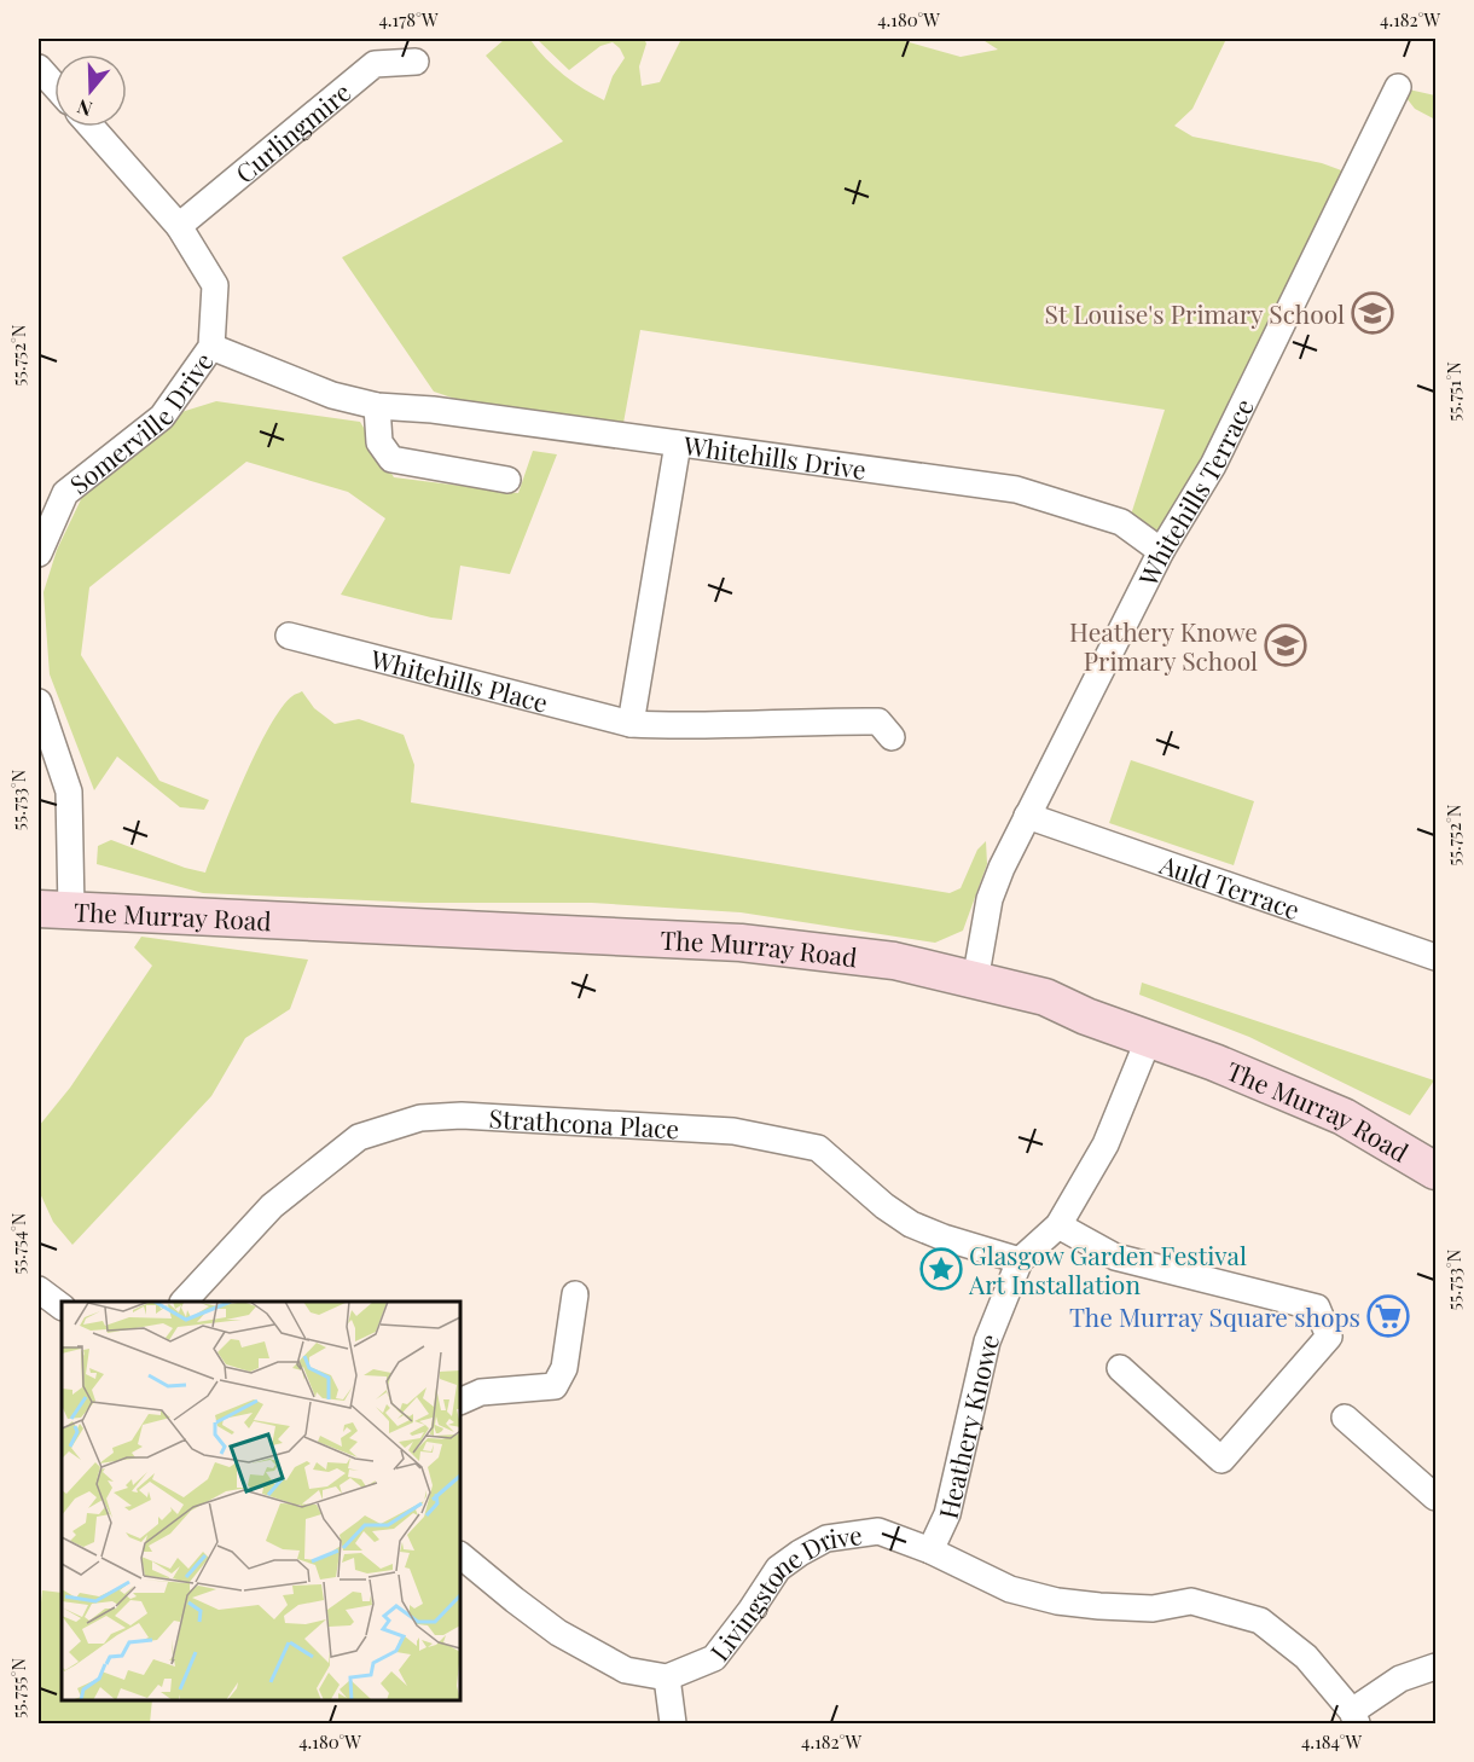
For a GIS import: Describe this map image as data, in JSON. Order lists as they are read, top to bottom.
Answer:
{
  "streets": {
    "street": [
      "Curlingmire",
      "Somerville Drive",
      "Whitehills Drive",
      "Whitehills Terrace",
      "Whitehills Place",
      "Auld Terrace",
      "The Murray Road",
      "Strathcona Place",
      "Heathery Knowe",
      "Livingstone Drive"
    ]
  },
  "crossings": [
    ["Curlingmire", "Somerville Drive"],
    ["Somerville Drive", "Whitehills Drive"],
    ["Whitehills Drive", "Whitehills Terrace"],
    ["Whitehills Terrace", "Auld Terrace"],
    ["Whitehills Terrace", "The Murray Road"],
    ["The Murray Road", "Heathery Knowe"],
    ["Strathcona Place", "Heathery Knowe"],
    ["Heathery Knowe", "Livingstone Drive"]
  ],
  "places": {
    "school or university": ["St Louise's Primary School", "Heathery Knowe Primary School"],
    "place": ["Glasgow Garden Festival Art Installation"],
    "supermarket": ["The Murray Square shops"]
  },
  "north": "bottom",
  "coordinates": [
    "4.178°W",
    "4.180°W",
    "4.182°W",
    "55.752°N",
    "55.751°N",
    "55.753°N",
    "55.754°N",
    "55.755°N",
    "4.184°W"
  ]
}
